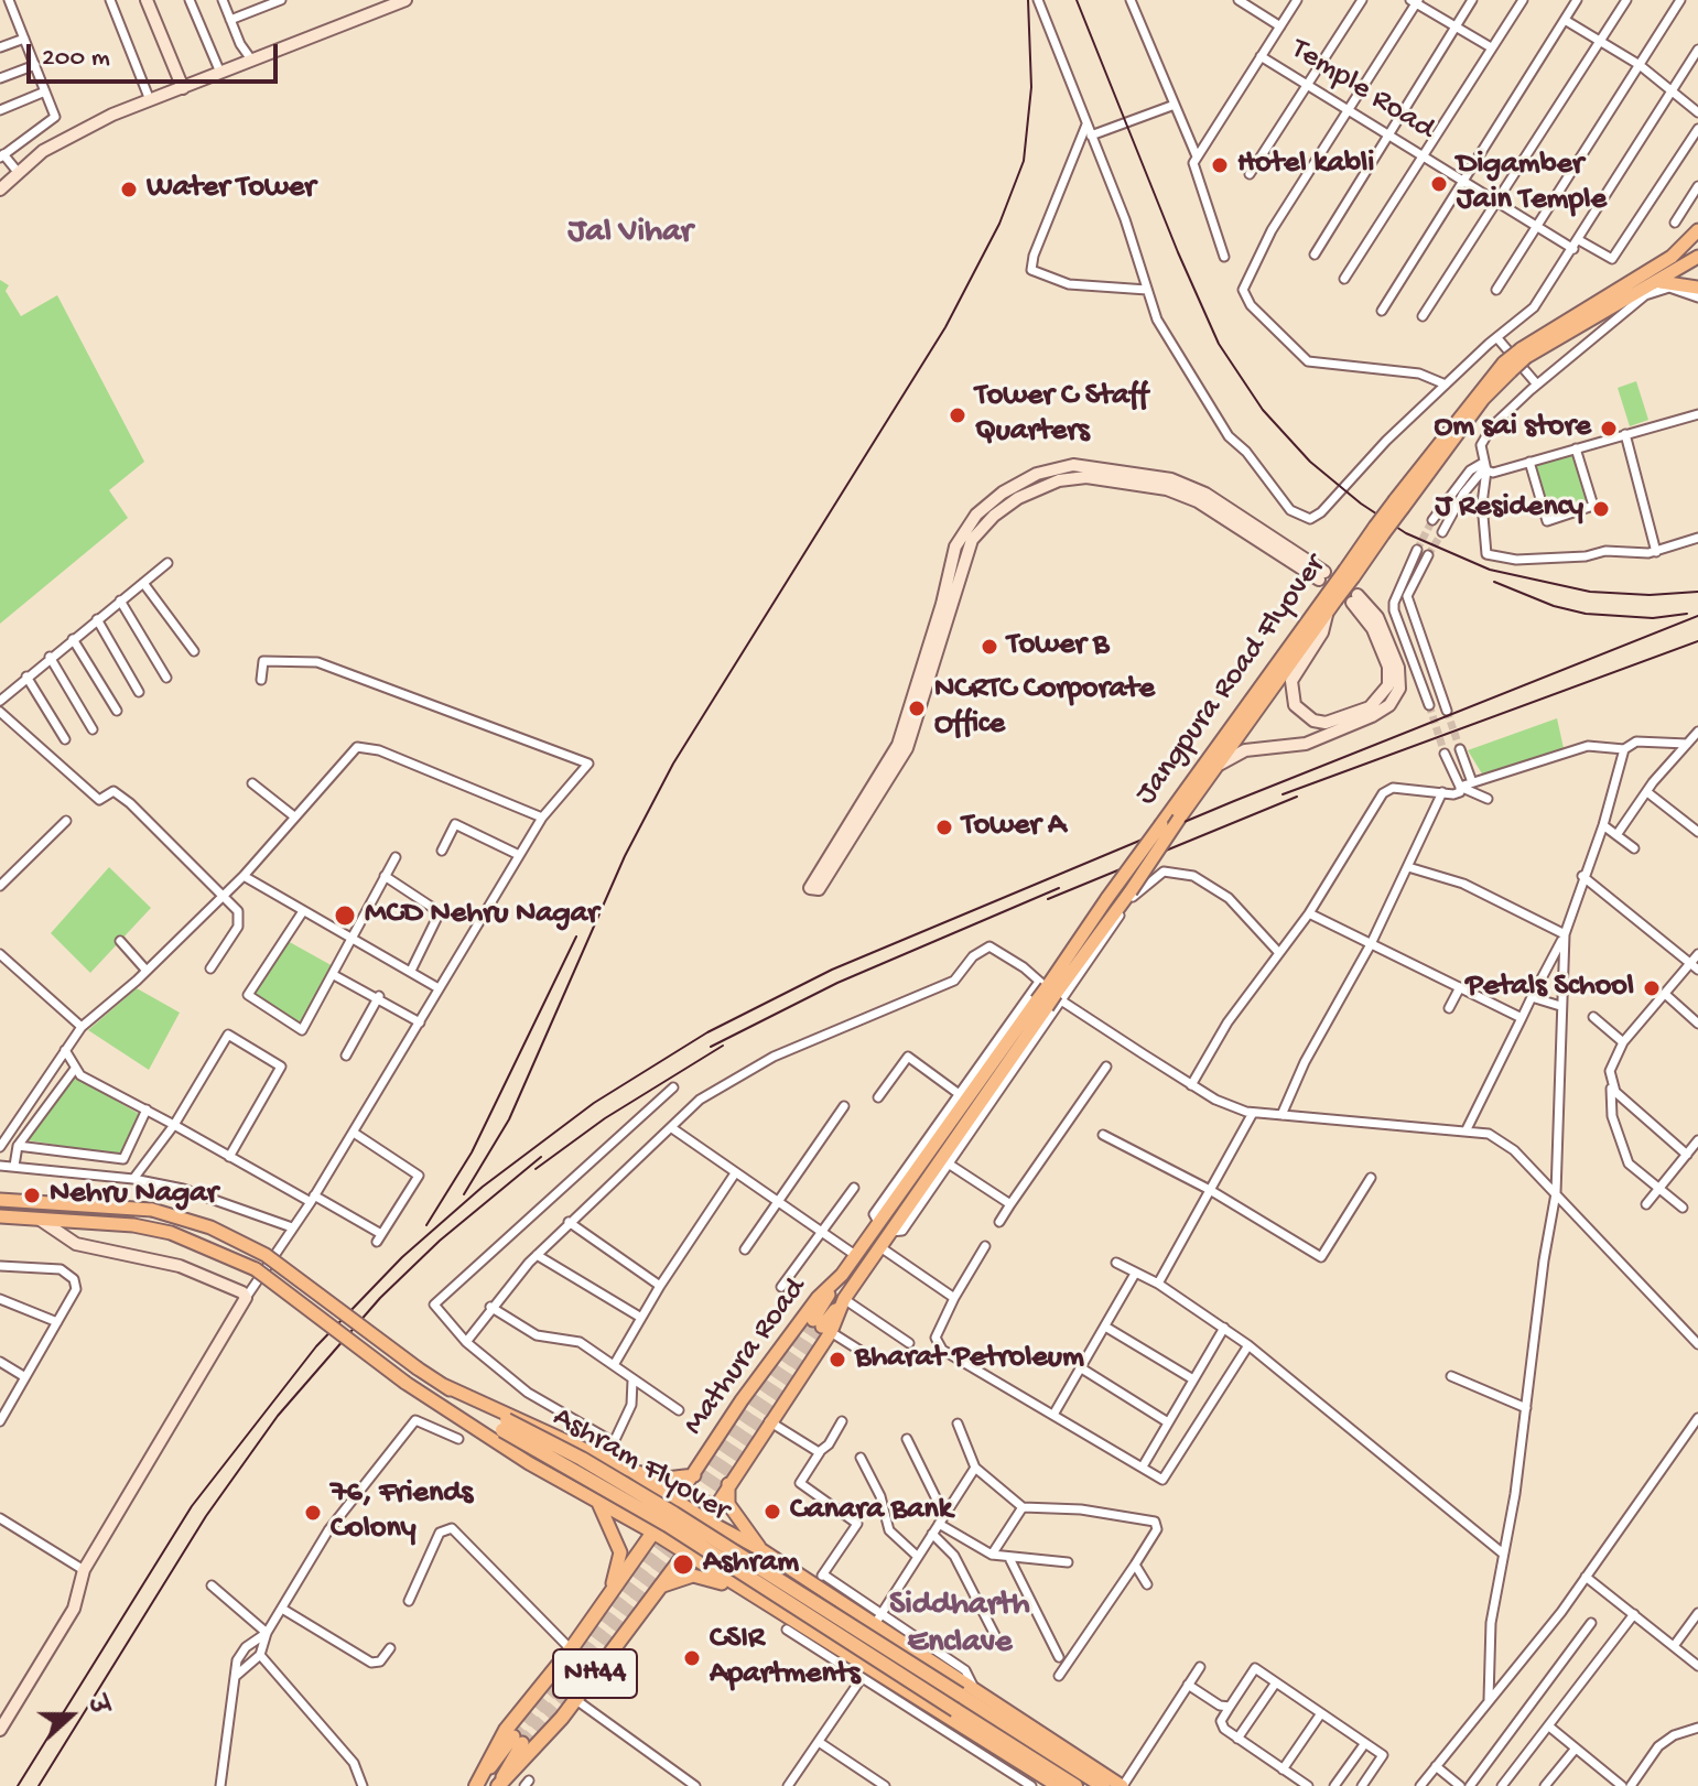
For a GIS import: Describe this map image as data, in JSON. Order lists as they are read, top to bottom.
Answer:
{
  "streets": {
    "highway": ["Mathura Road", "Ashram Flyover", "NH44"],
    "main road": ["Jangpura Road Flyover"],
    "street": ["Temple Road"]
  },
  "crossings": [
    ["Jangpura Road Flyover", "Mathura Road"]
  ],
  "districts": ["Jal Vihar", "Siddharth Enclave"],
  "places": [
    "Hotel kabli",
    "Digamber Jain Temple",
    "Water Tower",
    "Tower C Staff Quarters",
    "Om sai store",
    "J Residency",
    "Tower B",
    "NCRTC Corporate Office",
    "Tower A",
    "MCD Nehru Nagar",
    "Petals School",
    "Nehru Nagar",
    "Bharat Petroleum",
    "Canara Bank",
    "76, Friends Colony",
    "Ashram",
    "CSIR Apartments"
  ],
  "scale_bar": "200 m",
  "north": "right"
}
